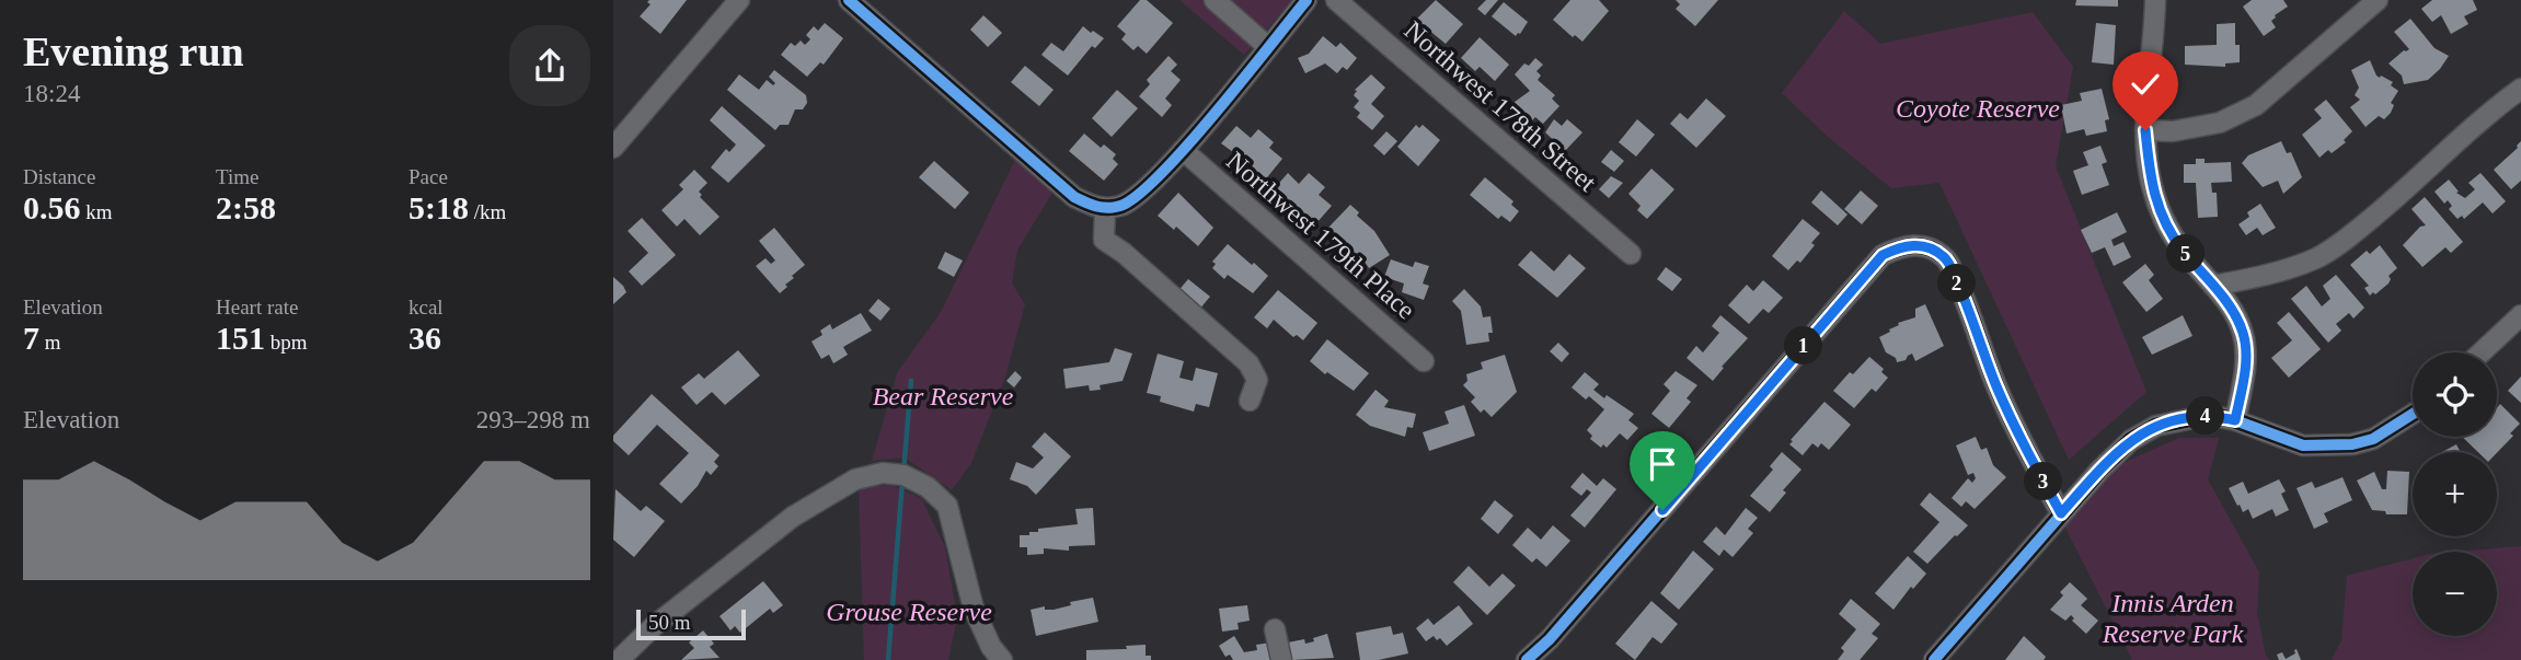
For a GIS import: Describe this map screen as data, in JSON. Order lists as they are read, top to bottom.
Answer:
{
  "streets": {
    "street": ["Northwest 178th Street", "Northwest 179th Place"]
  },
  "parks": [
    "Coyote Reserve",
    "Bear Reserve",
    "Innis Arden Reserve Park",
    "Grouse Reserve"
  ],
  "scale_bar": "50 m",
  "page": {
    "heading": ["Evening run", "18:24"],
    "stats": [
      ["Distance", "0.56 km"],
      ["Time", "2:58"],
      ["Pace", "5:18 /km"],
      ["Elevation", "7 m"],
      ["Heart rate", "151 bpm"],
      ["kcal", "36"]
    ],
    "pins": [
      "5",
      "2",
      "1",
      "4",
      "3"
    ],
    "map_buttons": ["+", "−"],
    "chart": ["Elevation", "293–298 m"],
    "scale": "50 m"
  }
}
